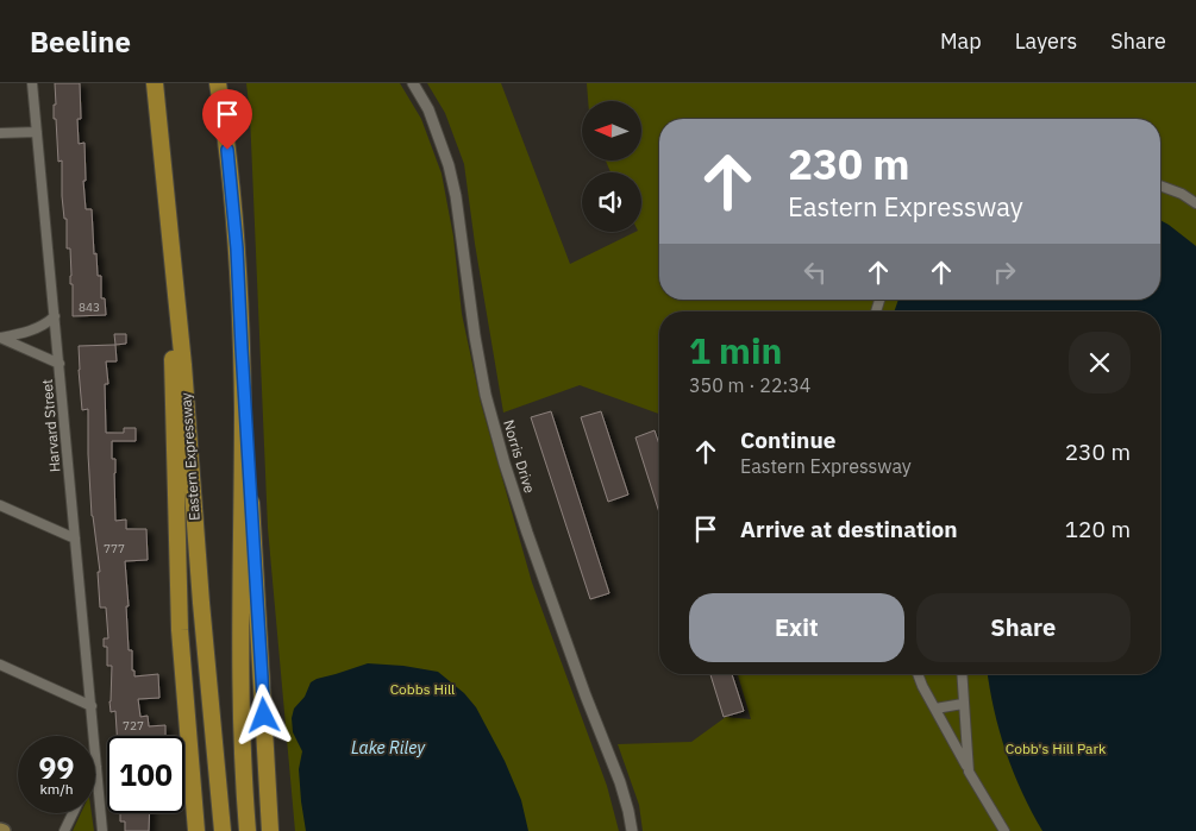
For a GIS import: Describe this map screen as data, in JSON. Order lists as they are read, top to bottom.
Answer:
{
  "streets": {
    "highway": ["Eastern Expressway"],
    "street": ["Harvard Street", "Norris Drive"]
  },
  "water": ["Lake Riley"],
  "parks": ["Cobbs Hill", "Cobb's Hill Park"],
  "house_numbers": ["843", "777", "727"],
  "north": "left",
  "page": {
    "header": "Beeline",
    "nav": ["Map", "Layers", "Share"],
    "turn": ["230 m", "Eastern Expressway"],
    "heading": ["1 min", "350 m · 22:34"],
    "list": [
      {
        "name": "Continue",
        "note": "Eastern Expressway",
        "value": "230 m"
      },
      {
        "name": "Arrive at destination",
        "value": "120 m"
      }
    ],
    "buttons": ["Exit", "Share"],
    "speed": "99 km/h",
    "limit": "100"
  }
}
